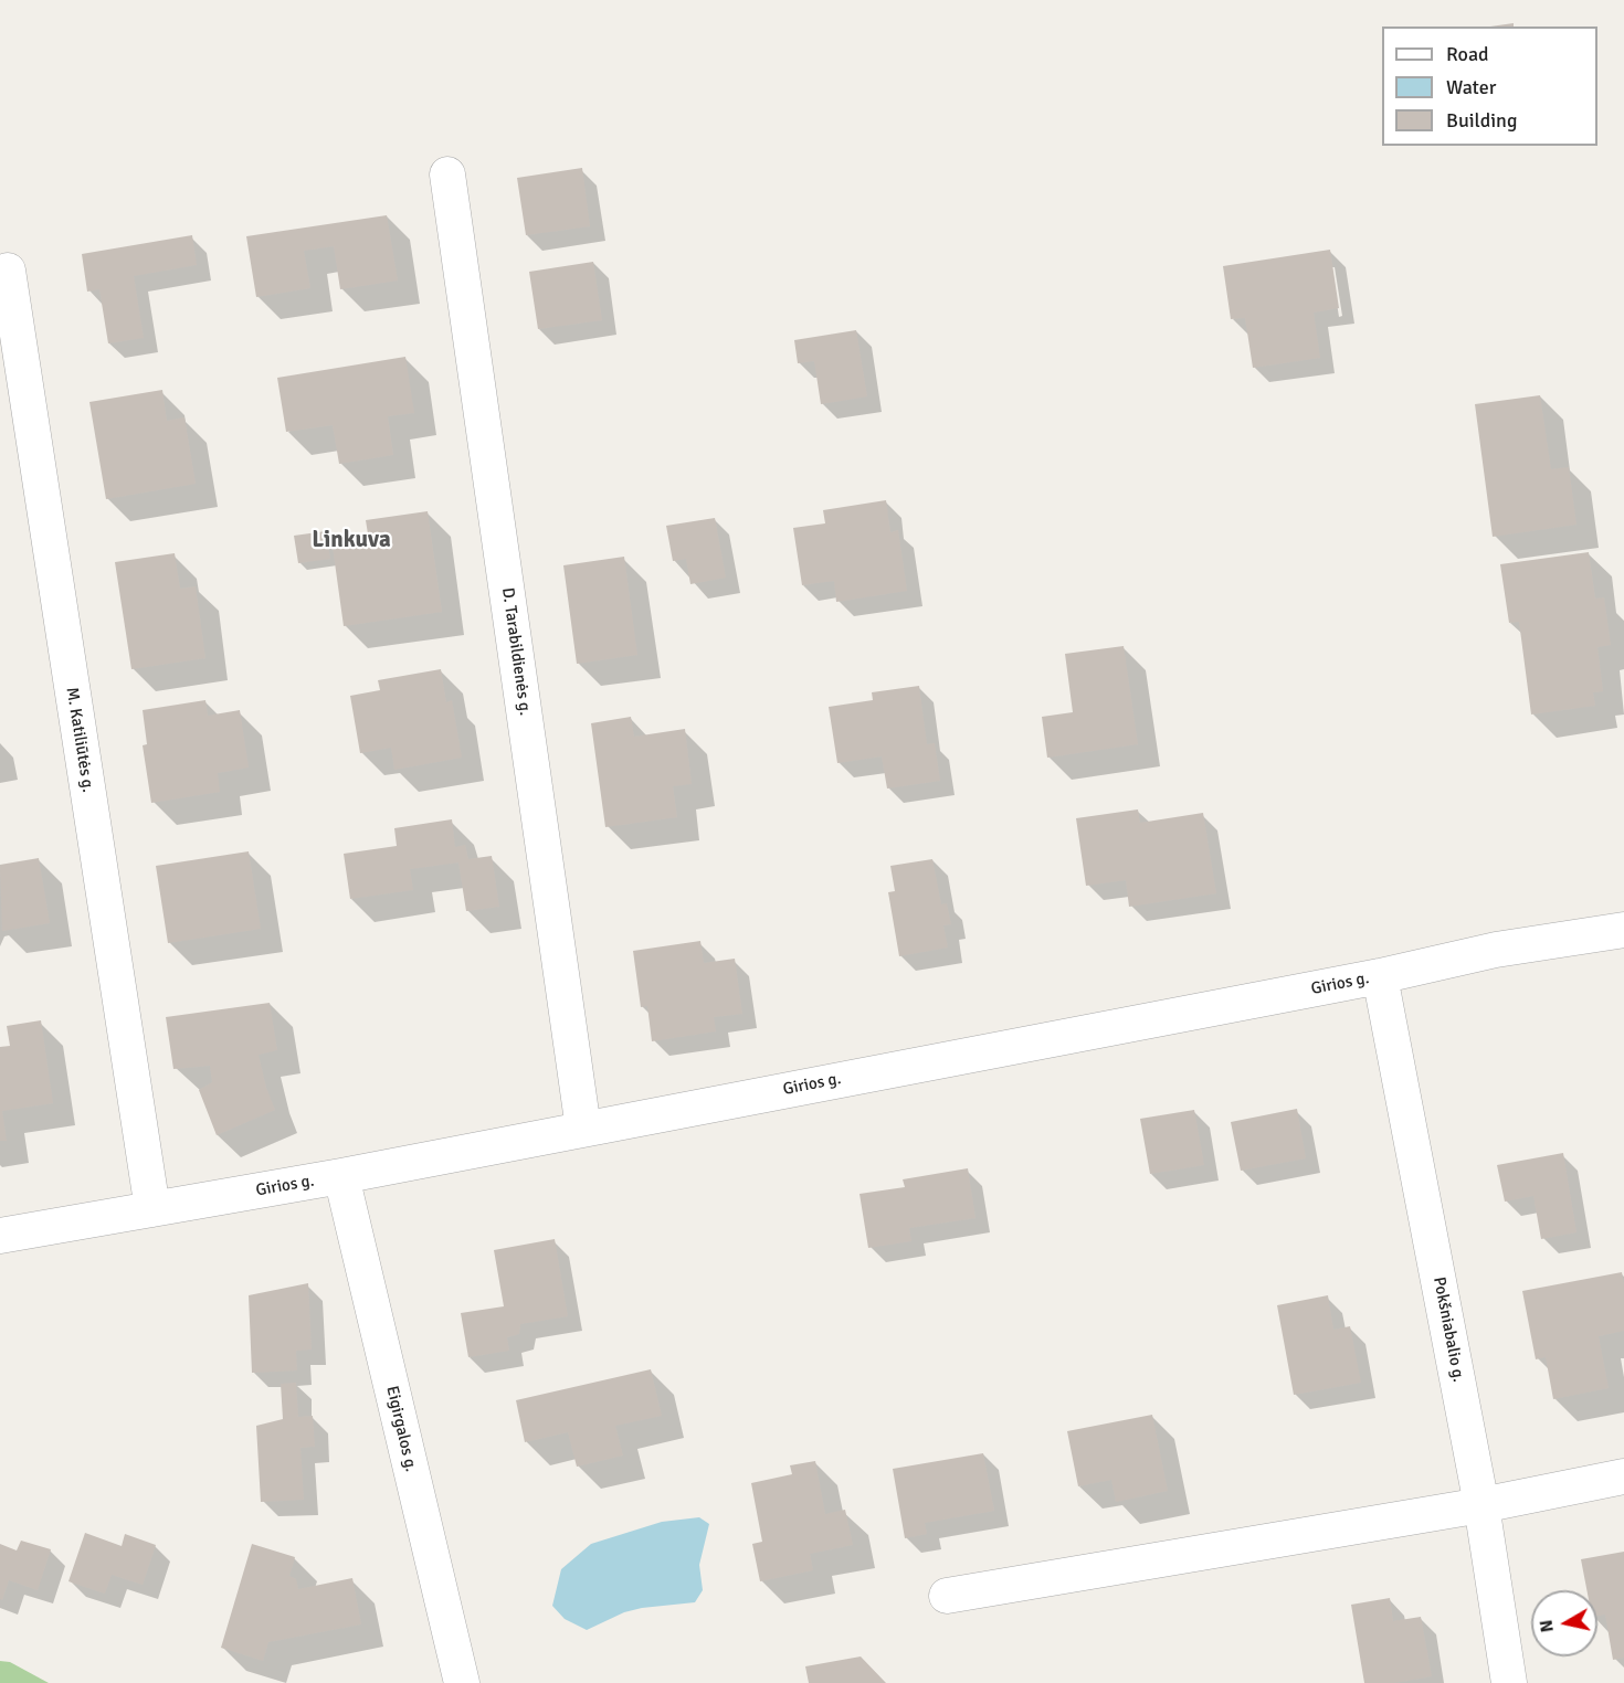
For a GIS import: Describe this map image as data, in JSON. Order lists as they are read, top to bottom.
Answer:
{
  "streets": {
    "street": [
      "D. Tarabildienės g.",
      "M. Katiliūtės g.",
      "Girios g.",
      "Pokšniabalio g.",
      "Eigirgalos g."
    ]
  },
  "crossings": [
    ["D. Tarabildienės g.", "Girios g."],
    ["M. Katiliūtės g.", "Girios g."],
    ["Girios g.", "Pokšniabalio g."],
    ["Girios g.", "Eigirgalos g."]
  ],
  "districts": ["Linkuva"],
  "legend": ["Road", "Water", "Building"],
  "north": "left"
}
